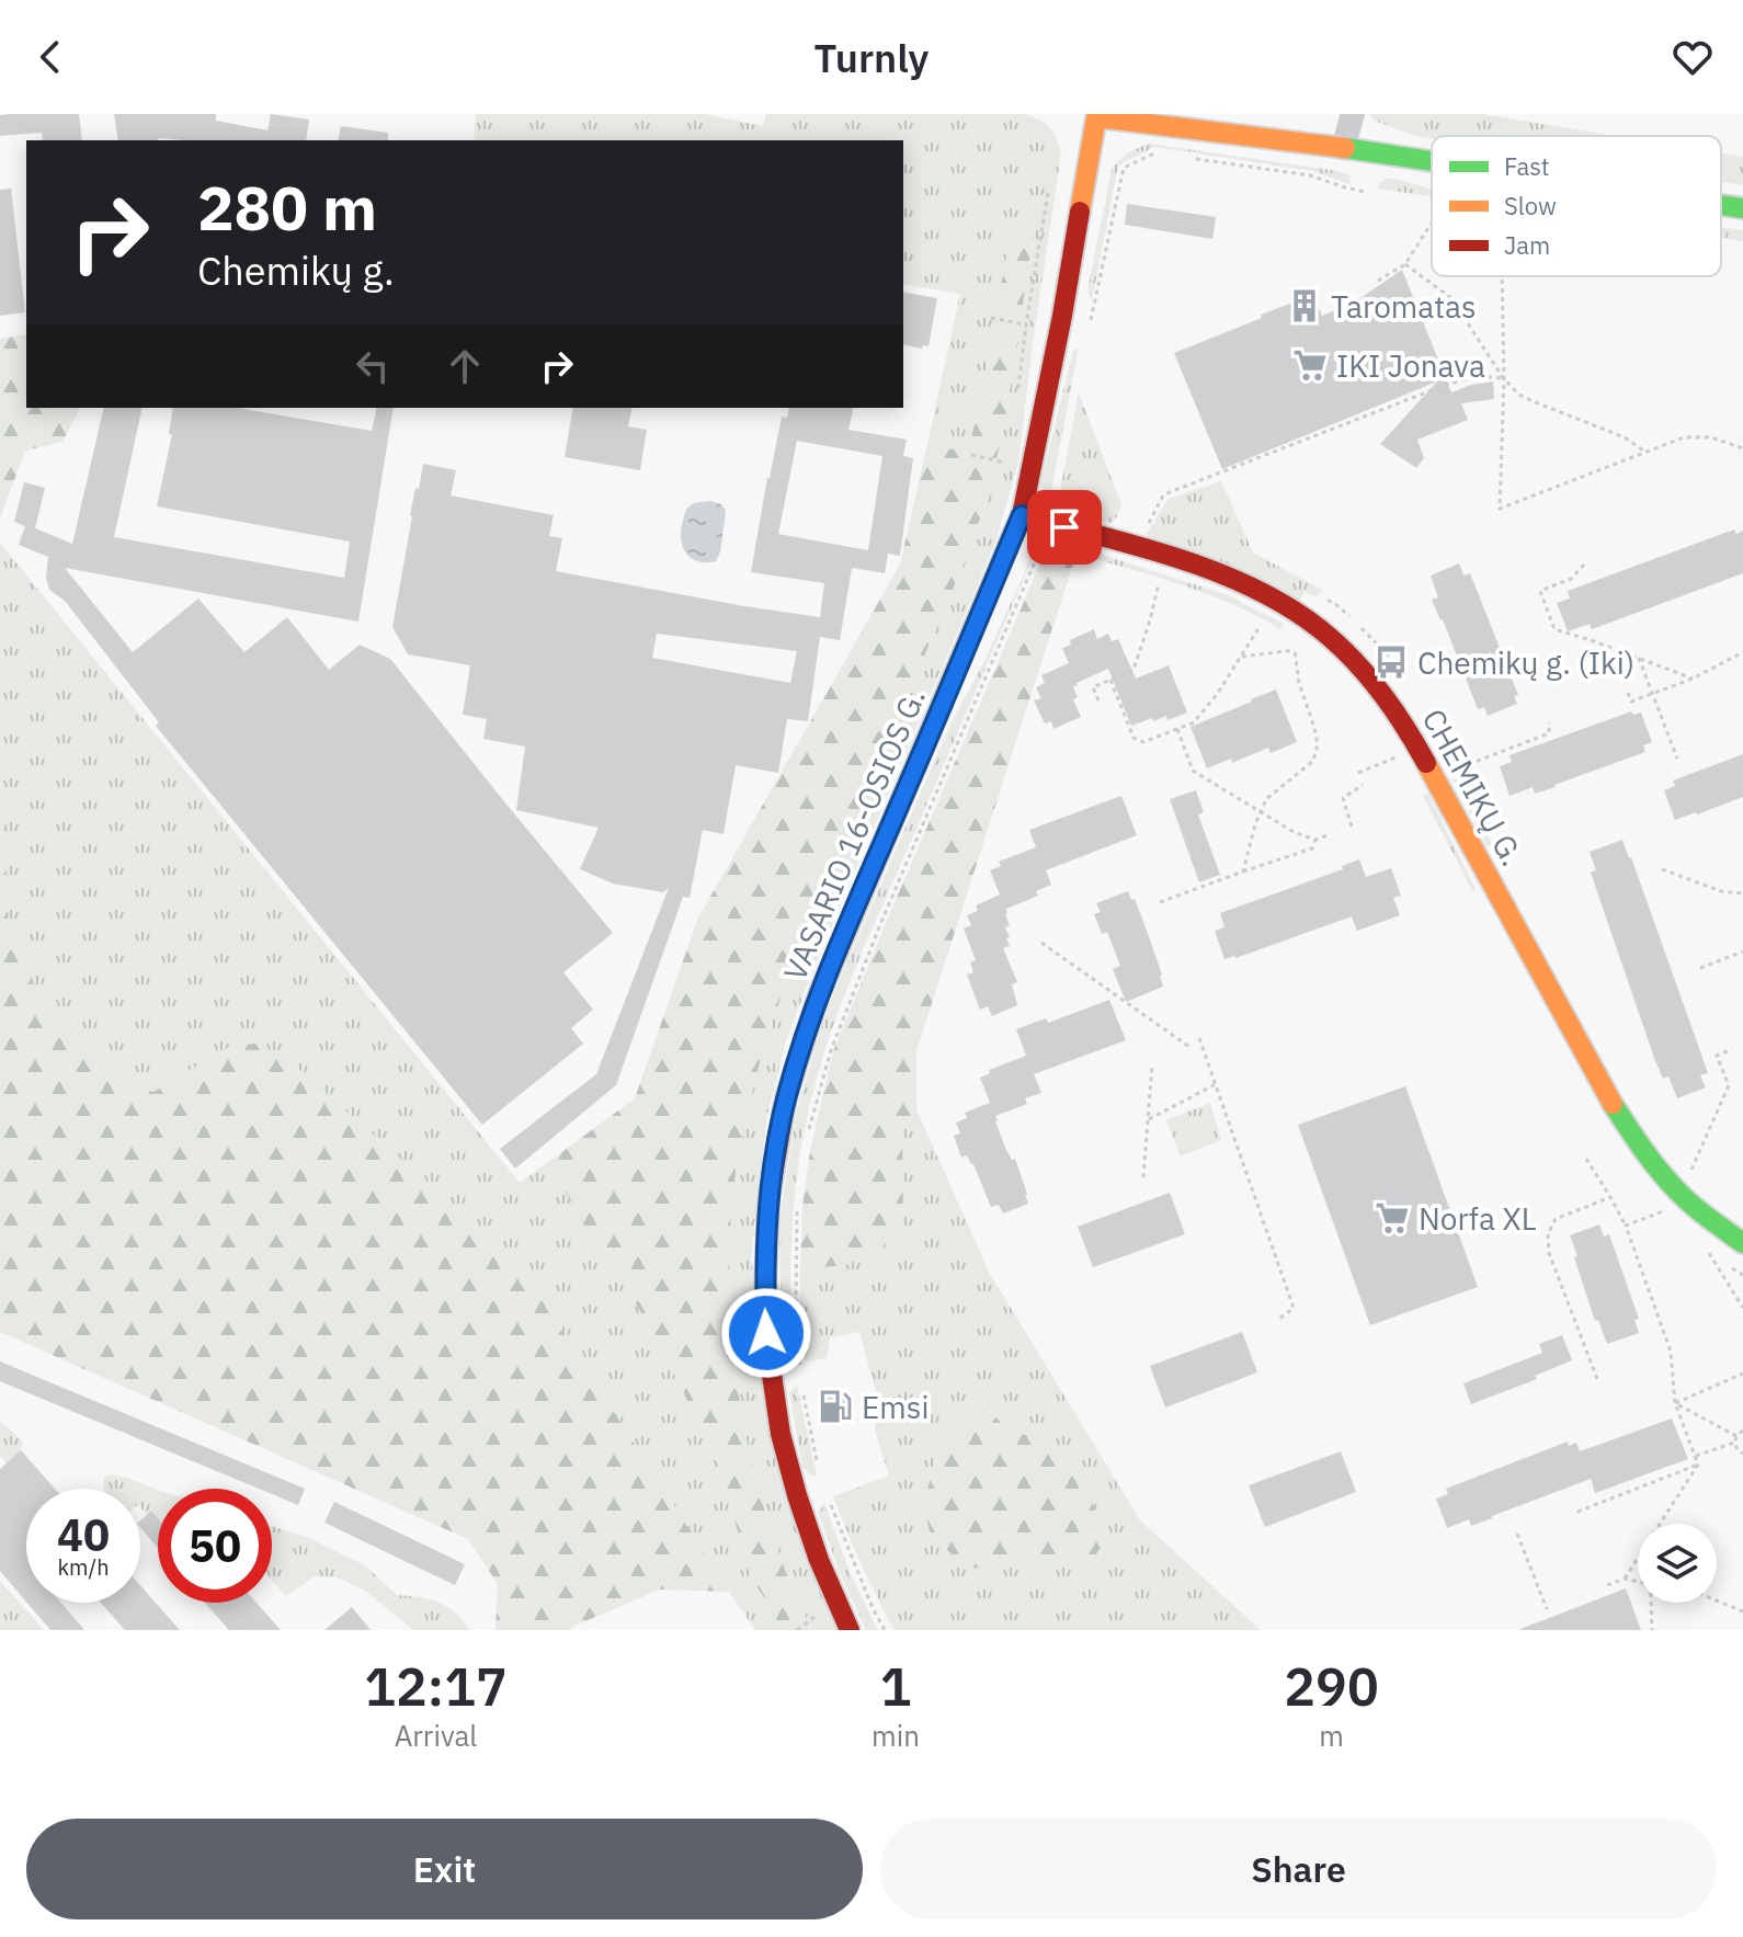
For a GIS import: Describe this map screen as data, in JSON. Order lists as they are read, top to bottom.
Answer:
{
  "streets": {
    "main road": ["CHEMIKŲ G.", "VASARIO 16-OSIOS G."]
  },
  "crossings": [
    ["CHEMIKŲ G.", "VASARIO 16-OSIOS G."]
  ],
  "places": {
    "building": ["Taromatas"],
    "supermarket": ["IKI Jonava", "Norfa XL"],
    "bus stop": ["Chemikų g. (Iki)"],
    "fuel station": ["Emsi"]
  },
  "legend": ["Fast", "Slow", "Jam"],
  "page": {
    "header": "Turnly",
    "turn": ["280 m", "Chemikų g."],
    "speed": "40 km/h",
    "limit": "50",
    "eta": [
      "12:17",
      "Arrival",
      "1",
      "min",
      "290",
      "m"
    ],
    "buttons": ["Exit", "Share"]
  }
}
